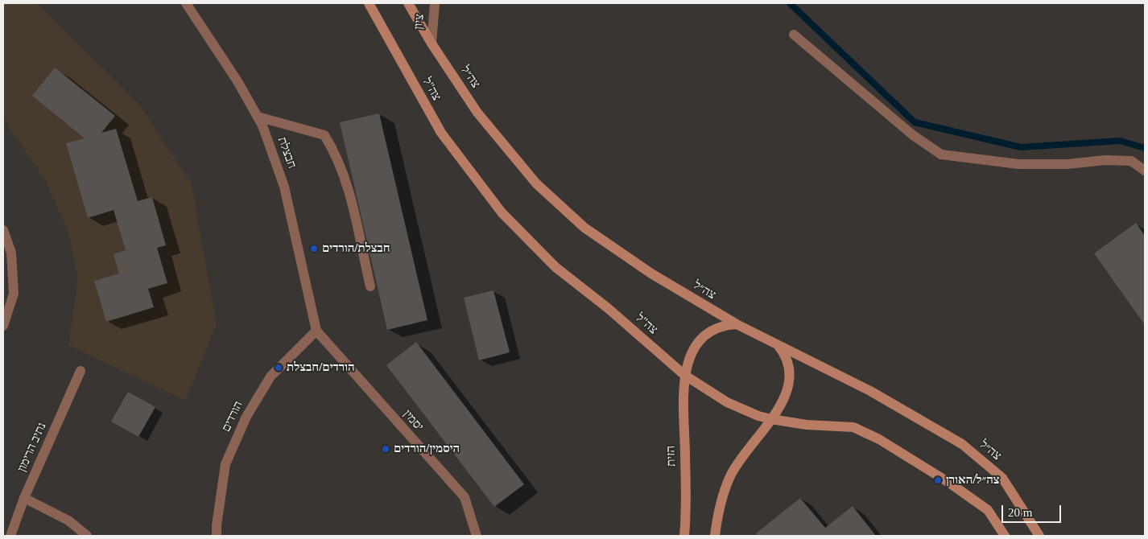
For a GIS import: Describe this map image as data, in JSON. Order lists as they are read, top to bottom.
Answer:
{
  "streets": {
    "main road": ["צה״ל", "צה\"ל", "הזית"],
    "street": [
      "ציון",
      "חבצלת",
      "הורדים",
      "יסמין",
      "נתיב הרימון"
    ]
  },
  "crossings": [
    ["ציון", "צה״ל"],
    ["צה״ל", "צה\"ל"],
    ["צה״ל", "הזית"],
    ["צה\"ל", "הזית"],
    ["חבצלת", "הורדים"],
    ["חבצלת", "יסמין"],
    ["הורדים", "יסמין"]
  ],
  "places": [
    "חבצלת/הורדים",
    "הורדים/חבצלת",
    "היסמין/הורדים",
    "צה״ל/האורן"
  ],
  "scale_bar": "20 m"
}
